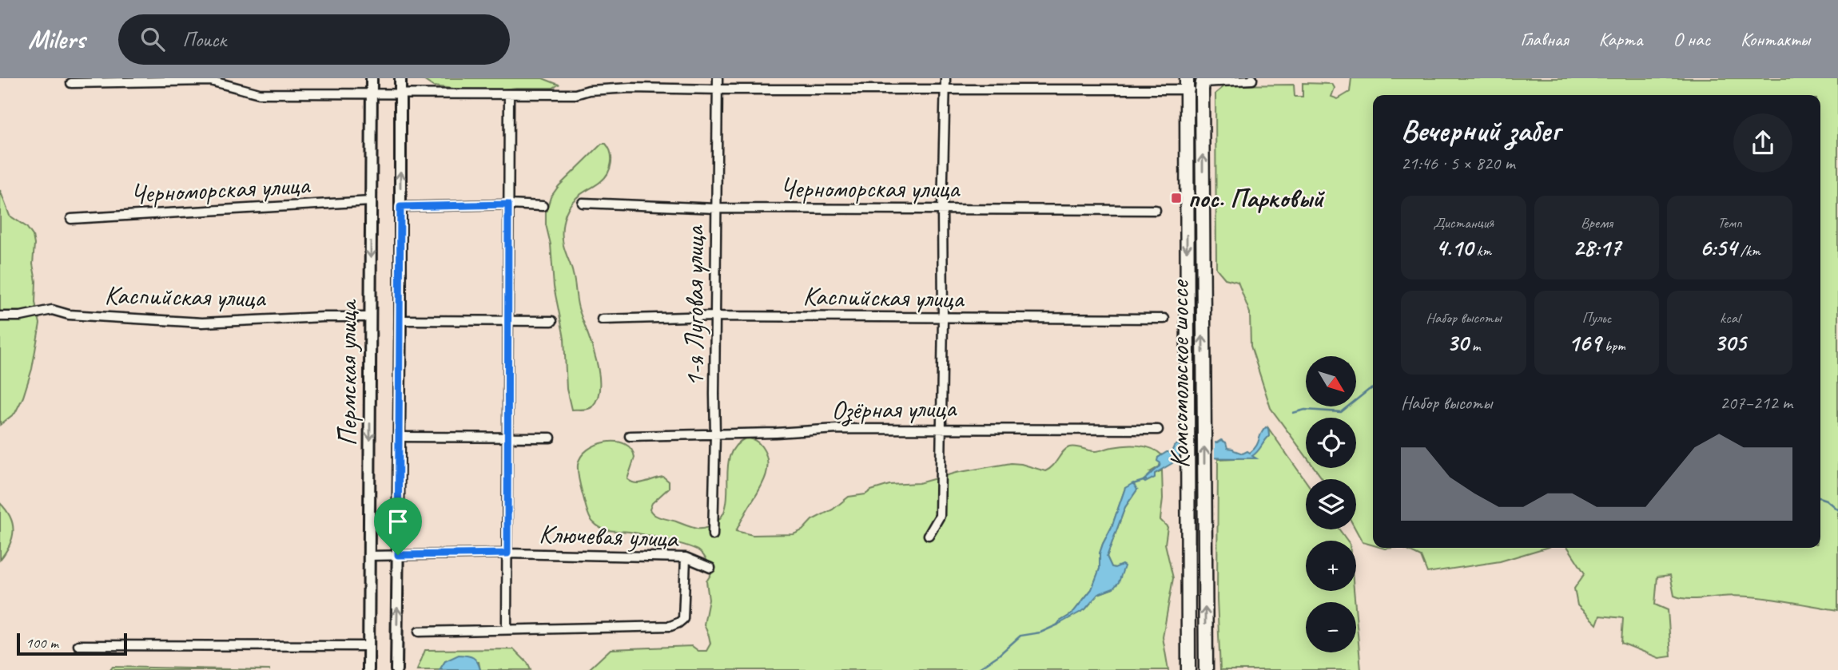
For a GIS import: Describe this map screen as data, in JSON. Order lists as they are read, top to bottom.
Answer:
{
  "streets": {
    "main road": ["Комсомольское шоссе"],
    "street": [
      "Черноморская улица",
      "Каспийская улица",
      "1-я Луговая улица",
      "Пермская улица",
      "Озёрная улица",
      "Ключевая улица"
    ]
  },
  "crossings": [
    ["Черноморская улица", "1-я Луговая улица"],
    ["Черноморская улица", "Пермская улица"],
    ["Каспийская улица", "1-я Луговая улица"],
    ["Каспийская улица", "Пермская улица"],
    ["1-я Луговая улица", "Озёрная улица"],
    ["Пермская улица", "Ключевая улица"]
  ],
  "places": {
    "transit": ["пос. Парковый"]
  },
  "scale_bar": "100 m",
  "north": "bottom right",
  "page": {
    "header": "Milers",
    "search": "Поиск",
    "nav": [
      "Главная",
      "Карта",
      "О нас",
      "Контакты"
    ],
    "heading": ["Вечерний забег", "21:46 · 5 × 820 m"],
    "stats": [
      ["Дистанция", "4.10 km"],
      ["Время", "28:17"],
      ["Темп", "6:54 /km"],
      ["Набор высоты", "30 m"],
      ["Пульс", "169 bpm"],
      ["kcal", "305"]
    ],
    "map_buttons": ["+", "−"],
    "chart": ["Набор высоты", "207–212 m"],
    "scale": "100 m"
  }
}
